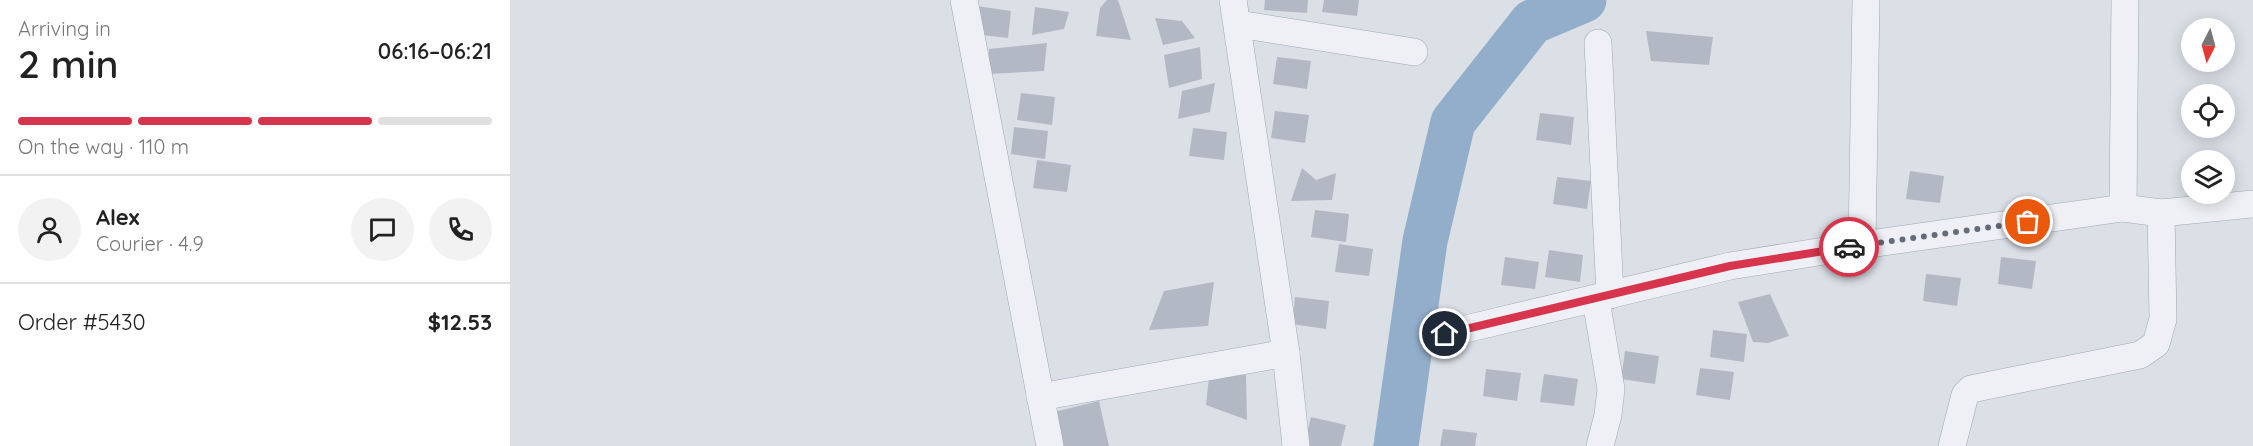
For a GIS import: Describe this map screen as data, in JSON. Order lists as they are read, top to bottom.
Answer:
{
  "north": "bottom",
  "page": {
    "heading": ["2 min", "Arriving in", "06:16–06:21"],
    "panel": [
      "Alex",
      "Courier · 4.9",
      "Order #5430",
      "$12.53"
    ],
    "bar": "On the way · 110 m"
  }
}
